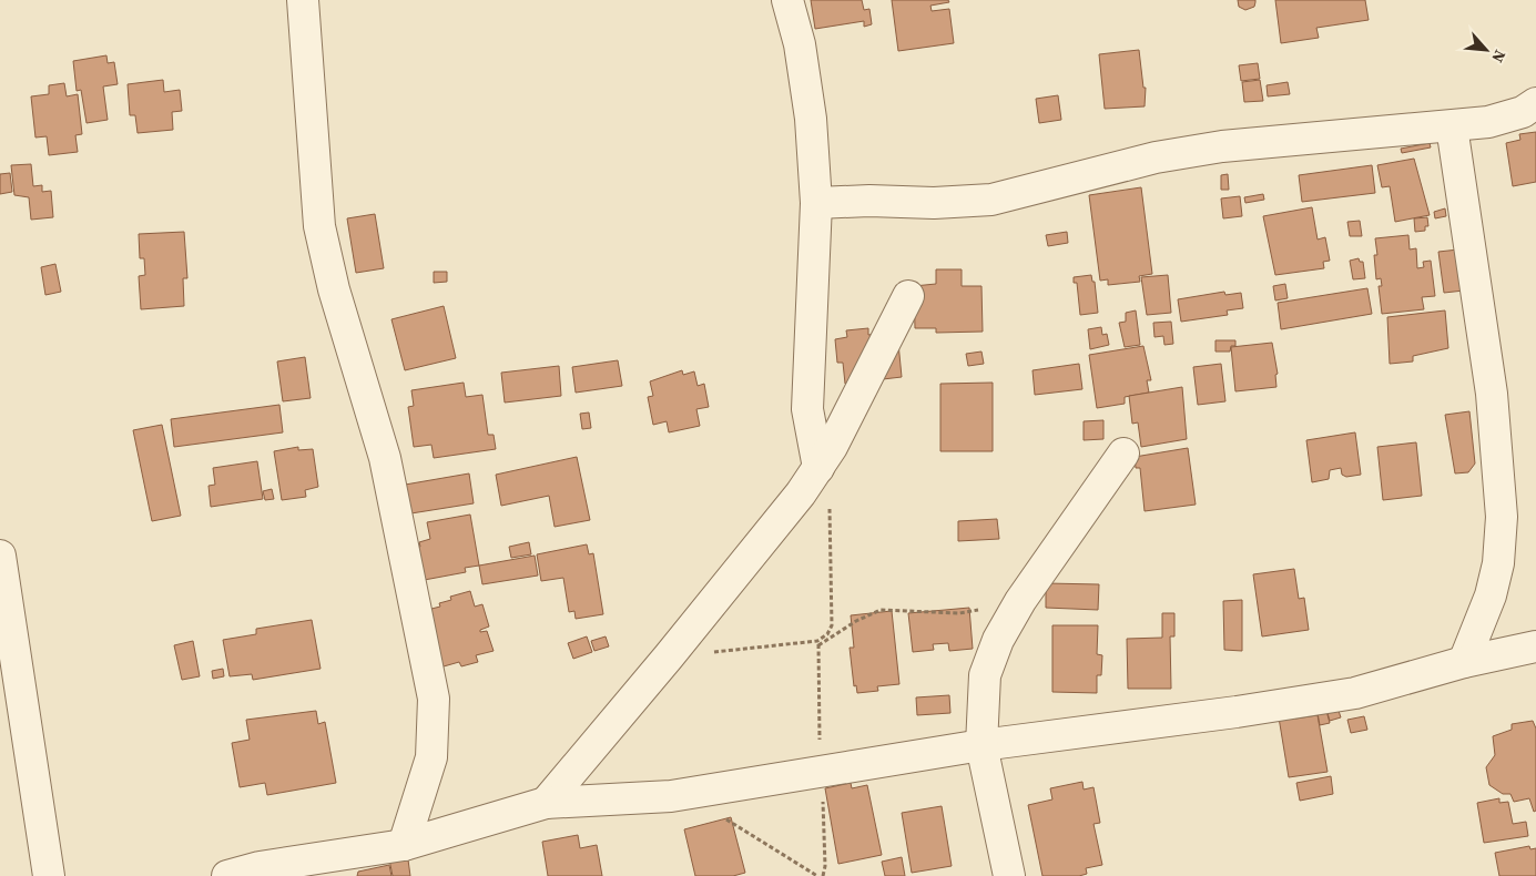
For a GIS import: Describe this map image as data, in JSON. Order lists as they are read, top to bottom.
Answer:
{
  "north": "bottom right"
}
